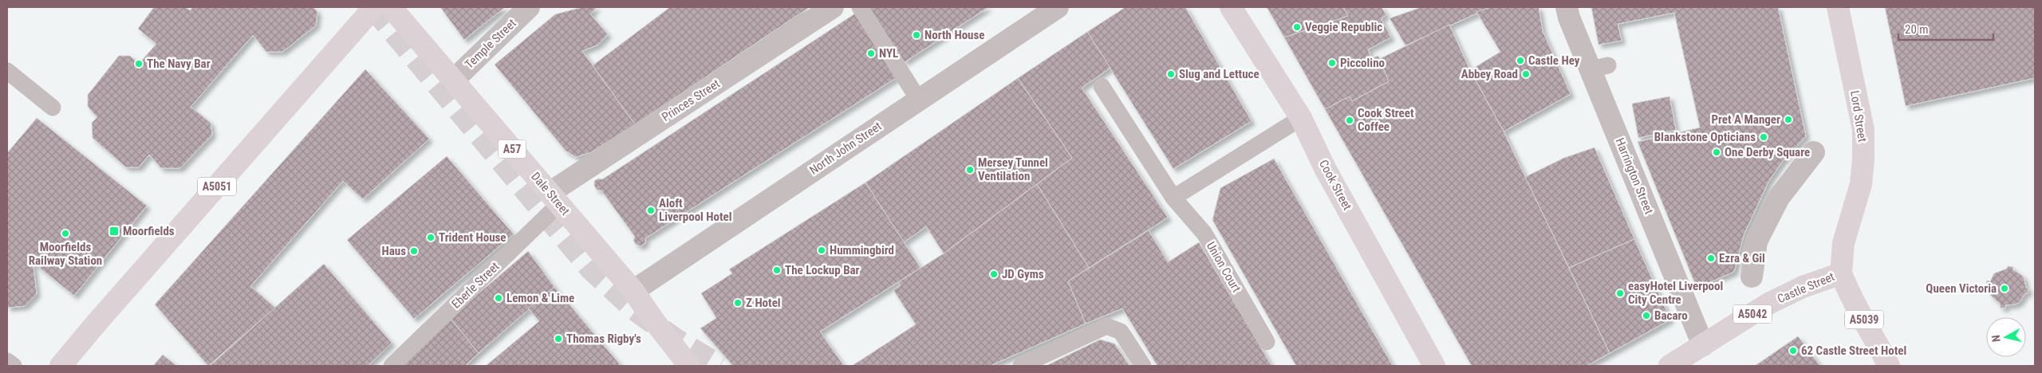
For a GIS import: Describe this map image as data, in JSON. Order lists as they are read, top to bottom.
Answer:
{
  "streets": {
    "main road": [
      "Lord Street",
      "A57",
      "Cook Street",
      "A5051",
      "Dale Street",
      "Castle Street",
      "A5042",
      "A5039"
    ],
    "street": [
      "Temple Street",
      "Princes Street",
      "North John Street",
      "Harrington Street"
    ],
    "lane": ["Union Court", "Eberle Street"]
  },
  "crossings": [
    ["Temple Street", "Dale Street"],
    ["Princes Street", "Dale Street"],
    ["Princes Street", "Eberle Street"],
    ["Lord Street", "Castle Street"],
    ["Lord Street", "A5039"],
    ["North John Street", "Dale Street"],
    ["Harrington Street", "Castle Street"],
    ["Dale Street", "Eberle Street"],
    ["Castle Street", "A5039"]
  ],
  "places": {
    "other": [
      "Veggie Republic",
      "North House",
      "NYL",
      "Castle Hey",
      "Piccolino",
      "The Navy Bar",
      "Slug and Lettuce",
      "Abbey Road",
      "Pret A Manger",
      "Cook Street Coffee",
      "Blankstone Opticians",
      "One Derby Square",
      "Mersey Tunnel Ventilation",
      "Aloft Liverpool Hotel",
      "Moorfields Railway Station",
      "Trident House",
      "Hummingbird",
      "Haus",
      "Ezra & Gil",
      "The Lockup Bar",
      "JD Gyms",
      "Queen Victoria",
      "easyHotel Liverpool City Centre",
      "Lemon & Lime",
      "Z Hotel",
      "Bacaro",
      "Thomas Rigby's",
      "62 Castle Street Hotel"
    ],
    "transit": ["Moorfields"]
  },
  "scale_bar": "20 m",
  "north": "left"
}
